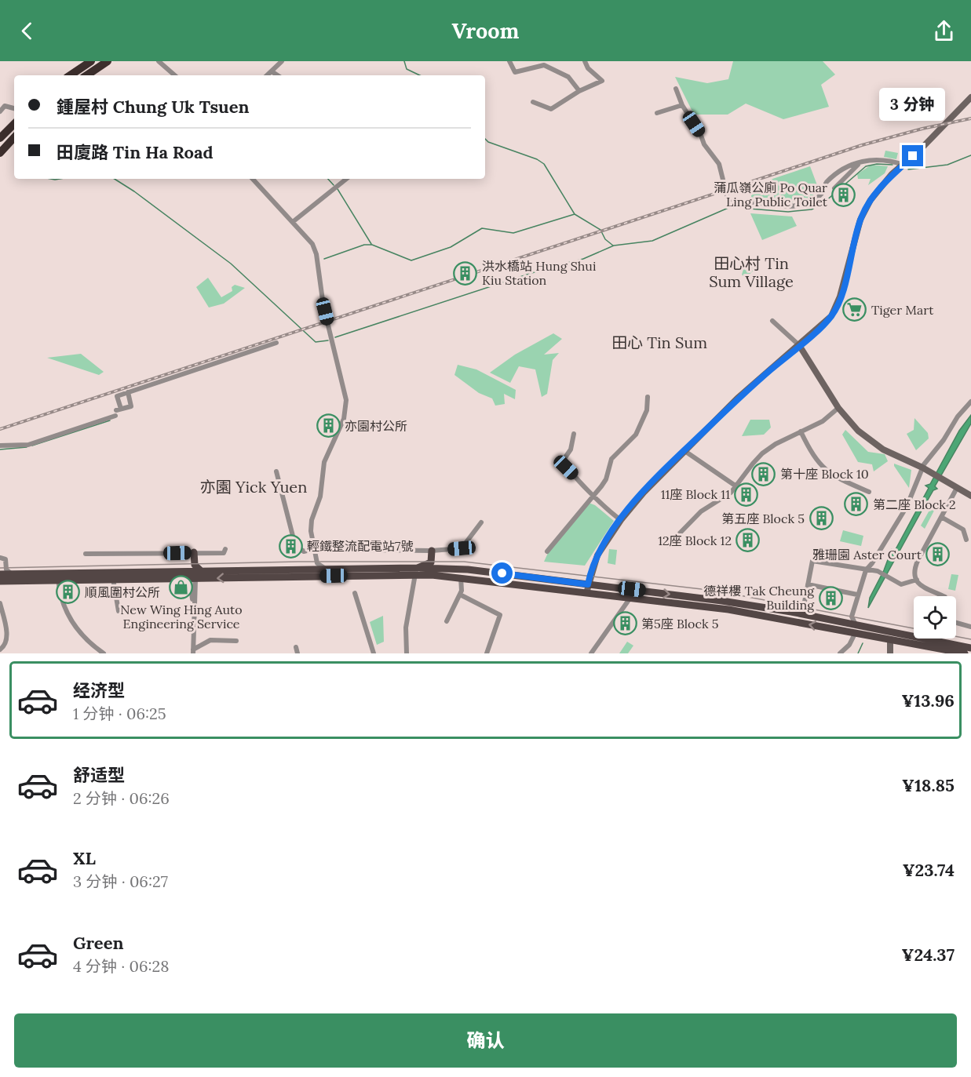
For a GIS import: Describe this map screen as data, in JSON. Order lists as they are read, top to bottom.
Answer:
{
  "districts": ["田心村 Tin Sum Village", "田心 Tin Sum", "亦園 Yick Yuen"],
  "places": {
    "building": [
      "蒲瓜嶺公廁 Po Quar Ling Public Toilet",
      "洪水橋站 Hung Shui Kiu Station",
      "亦園村公所",
      "第十座 Block 10",
      "11座 Block 11",
      "第二座 Block 2",
      "第五座 Block 5",
      "12座 Block 12",
      "輕鐵整流配電站7號",
      "雅珊園 Aster Court",
      "順風圍村公所",
      "德祥樓 Tak Cheung Building",
      "第5座 Block 5"
    ],
    "supermarket": ["Tiger Mart"],
    "shop": ["New Wing Hing Auto Engineering Service"]
  },
  "page": {
    "header": "Vroom",
    "banner": ["鍾屋村 Chung Uk Tsuen", "田廈路 Tin Ha Road"],
    "bubble": "3 分钟",
    "list": [
      {
        "name": "经济型",
        "note": "1 分钟 · 06:25",
        "value": "¥13.96"
      },
      {
        "name": "舒适型",
        "note": "2 分钟 · 06:26",
        "value": "¥18.85"
      },
      {
        "name": "XL",
        "note": "3 分钟 · 06:27",
        "value": "¥23.74"
      },
      {
        "name": "Green",
        "note": "4 分钟 · 06:28",
        "value": "¥24.37"
      }
    ],
    "buttons": "确认"
  }
}
